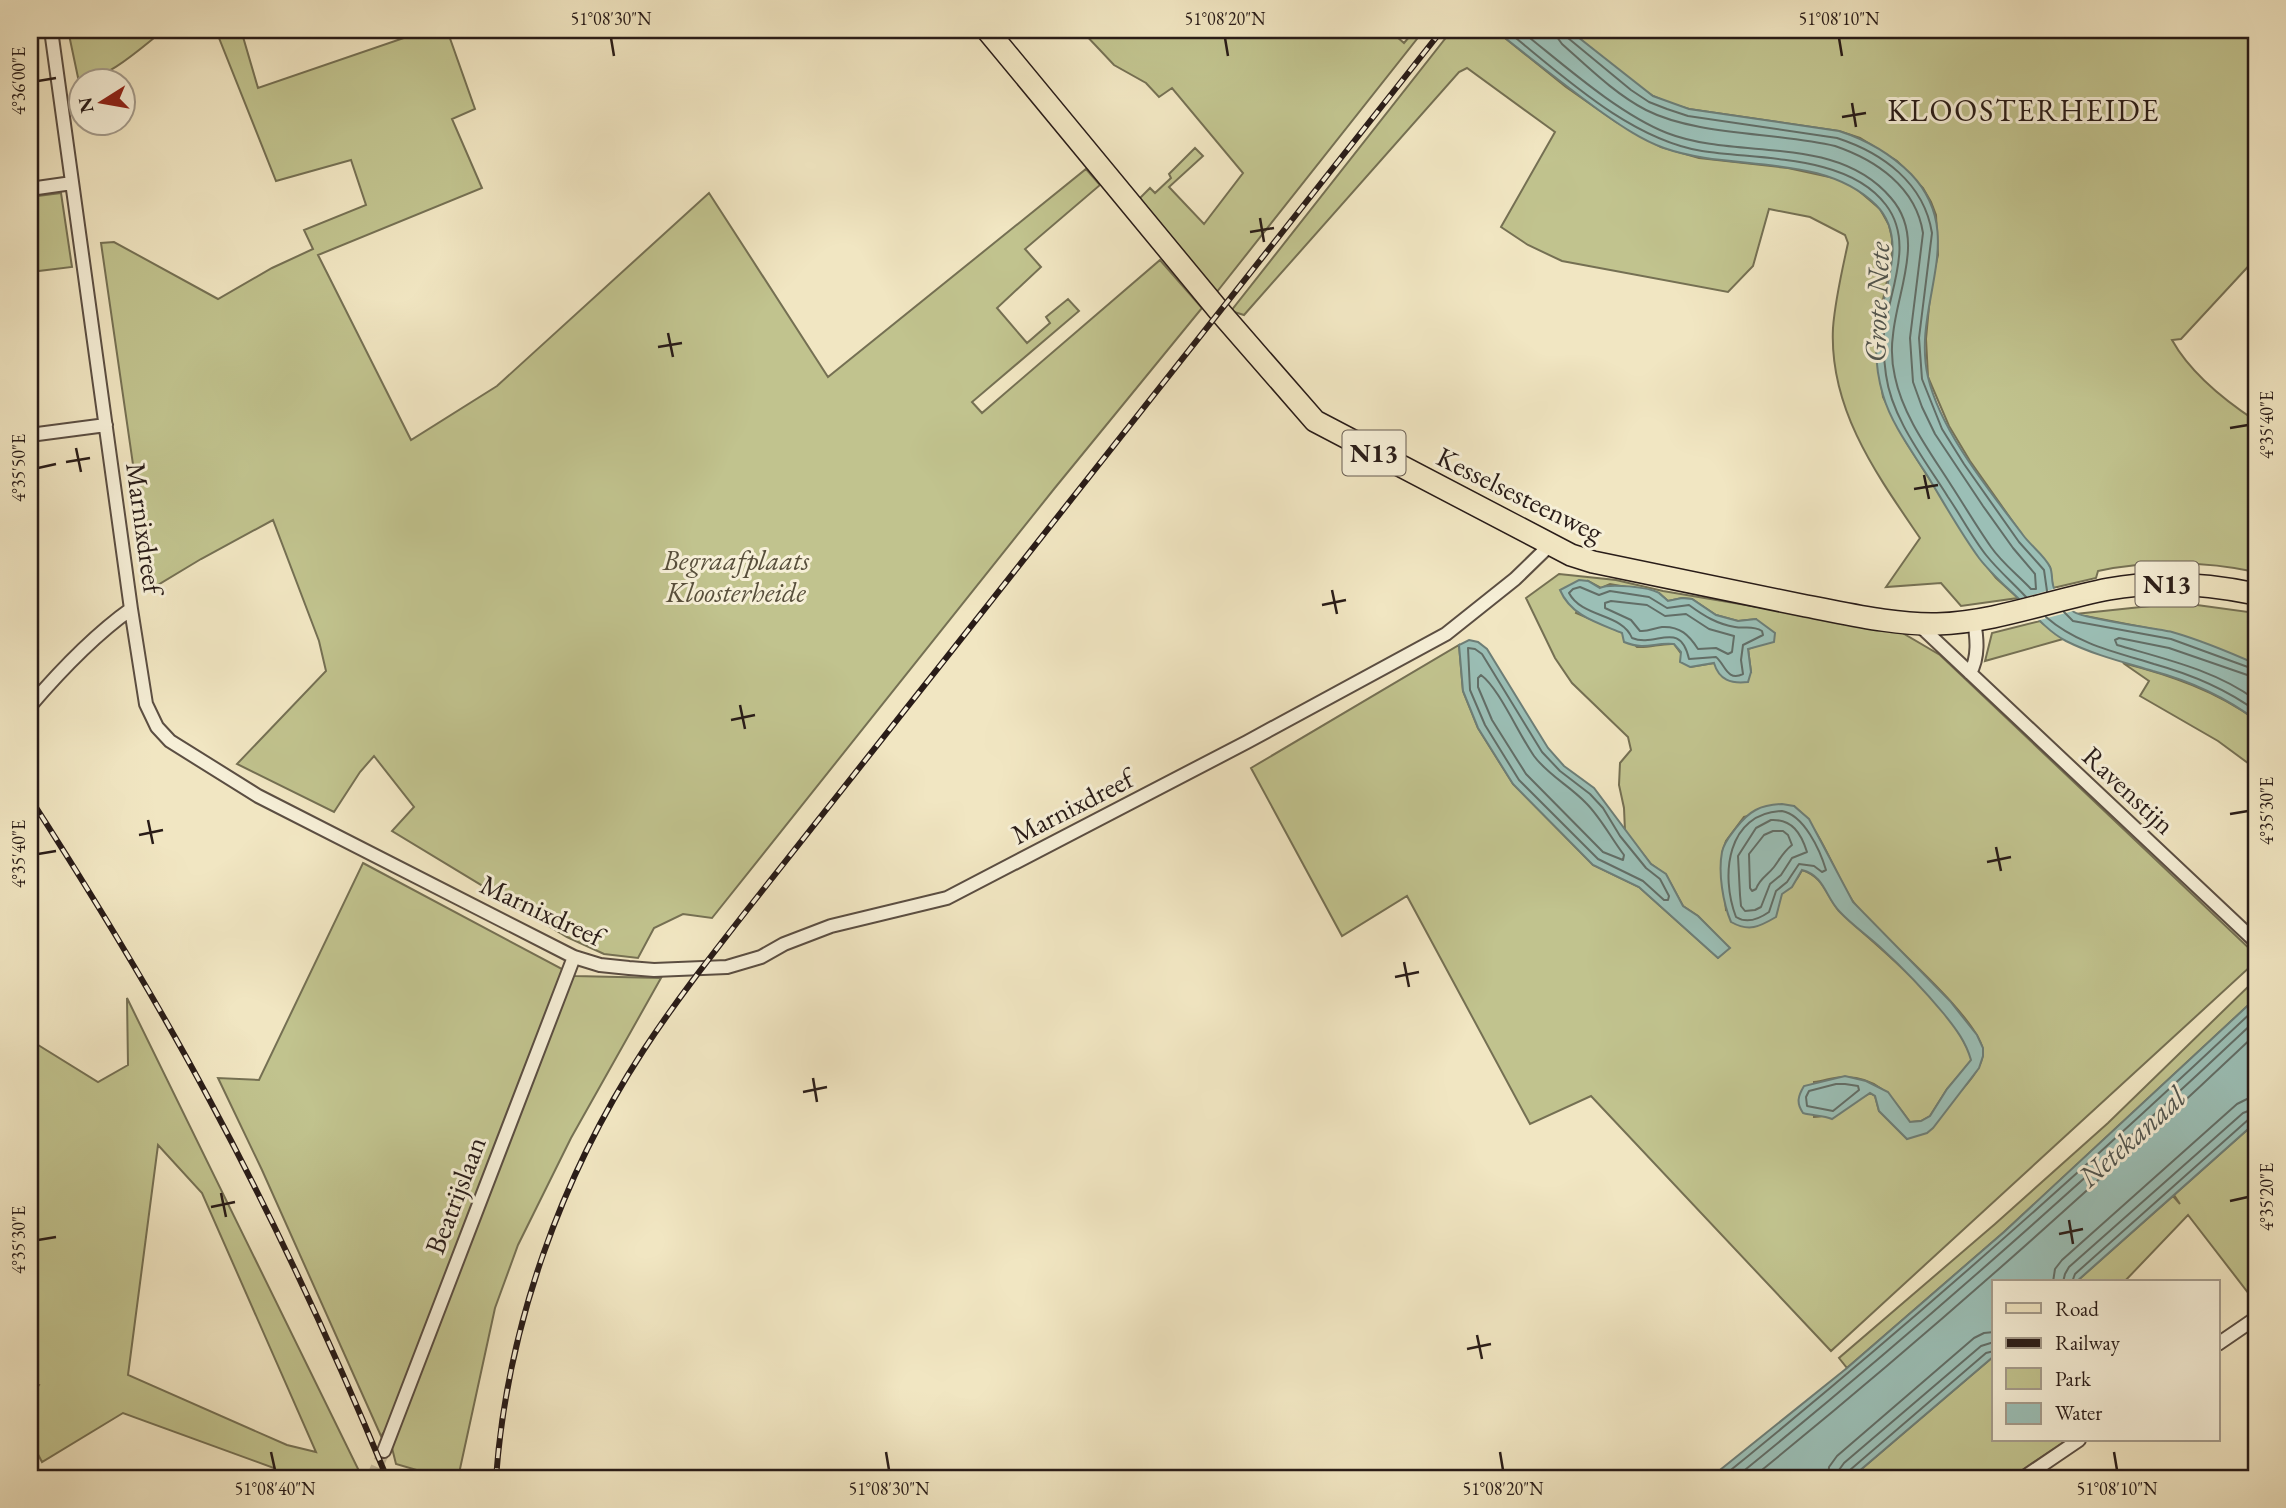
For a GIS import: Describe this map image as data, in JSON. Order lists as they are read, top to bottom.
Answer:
{
  "streets": {
    "main road": ["N13", "Kesselsesteenweg"],
    "street": ["Marnixdreef", "Ravenstijn", "Beatrijslaan"]
  },
  "crossings": [
    ["Kesselsesteenweg", "Marnixdreef"],
    ["Kesselsesteenweg", "Ravenstijn"],
    ["Marnixdreef", "Beatrijslaan"]
  ],
  "districts": ["KLOOSTERHEIDE"],
  "water": ["Grote Nete", "Netekanaal"],
  "parks": ["Begraafplaats Kloosterheide"],
  "legend": [
    "Road",
    "Railway",
    "Park",
    "Water"
  ],
  "north": "left",
  "coordinates": [
    "51°08'30\"N",
    "51°08'20\"N",
    "51°08'10\"N",
    "4°36'00\"E",
    "4°35'40\"E",
    "4°35'50\"E",
    "4°35'30\"E",
    "4°35'20\"E",
    "51°08'40\"N"
  ]
}
